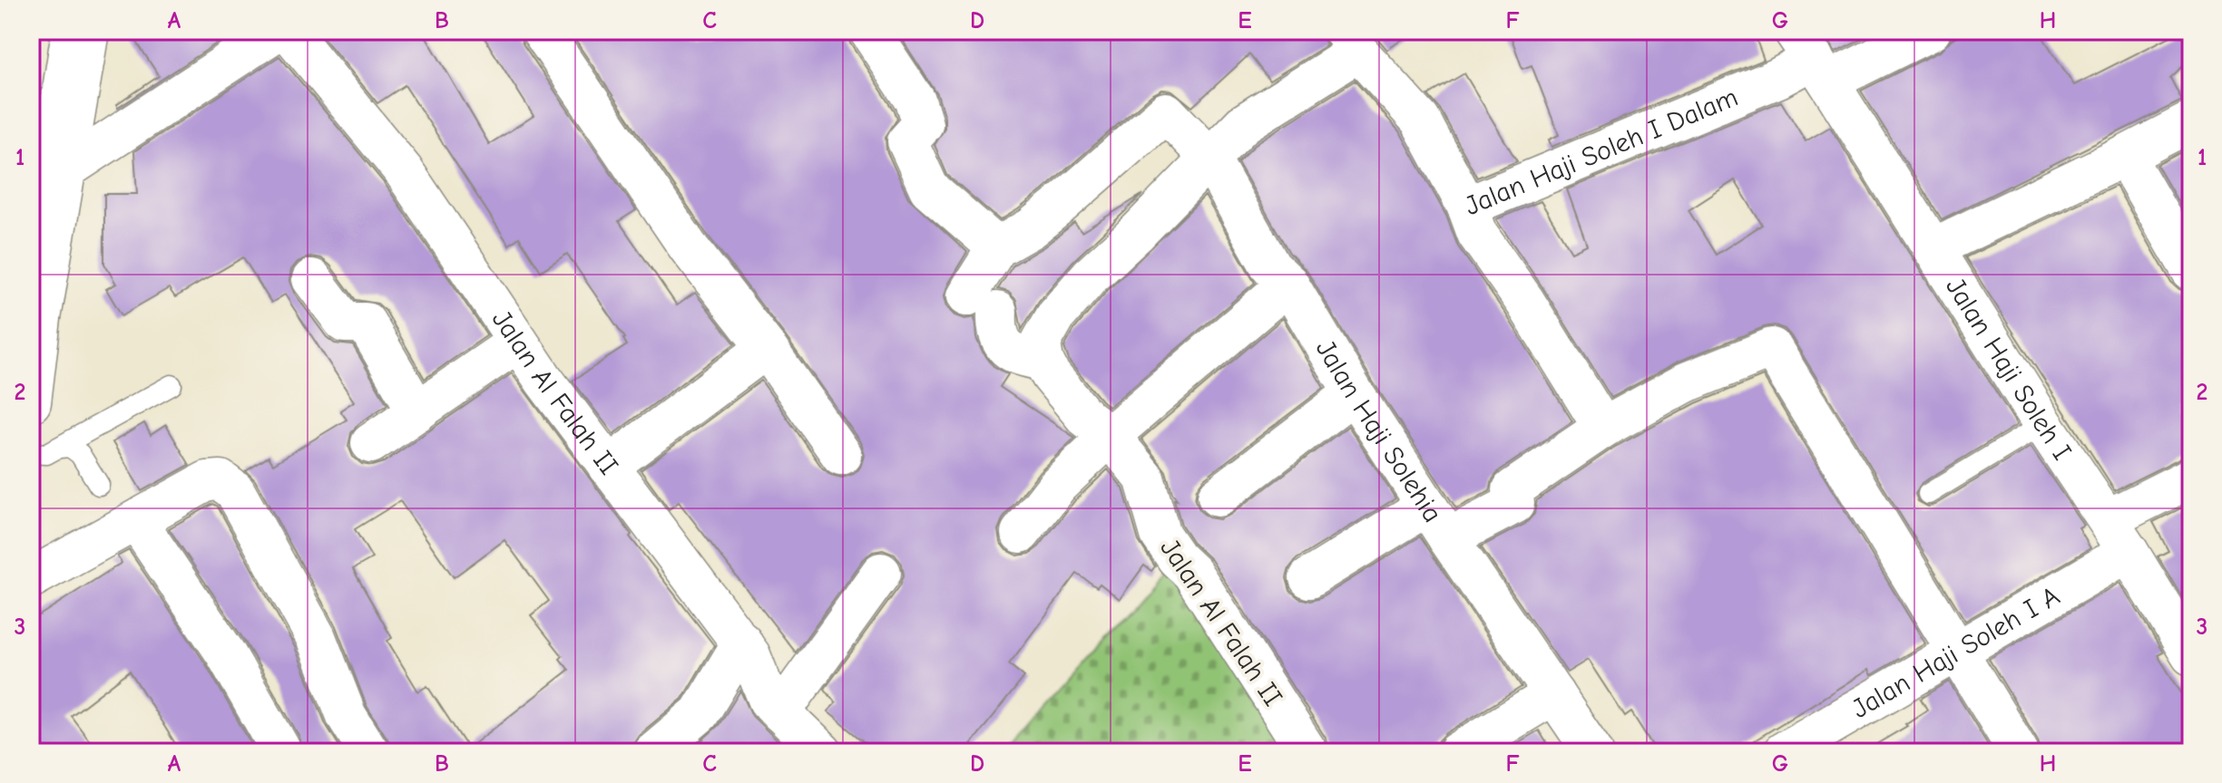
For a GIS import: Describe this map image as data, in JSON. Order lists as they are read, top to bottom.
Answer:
{
  "streets": {
    "street": [
      "Jalan Haji Soleh I Dalam",
      "Jalan Haji Soleh I",
      "Jalan Al Falah II",
      "Jalan Haji Solehia",
      "Jalan Haji Soleh I A"
    ]
  },
  "crossings": [
    ["Jalan Haji Soleh I Dalam", "Jalan Haji Soleh I"],
    ["Jalan Haji Soleh I", "Jalan Haji Soleh I A"]
  ],
  "grid": {
    "columns": [
      "A",
      "B",
      "C",
      "D",
      "E",
      "F",
      "G",
      "H"
    ],
    "rows": ["1", "2", "3"]
  }
}
